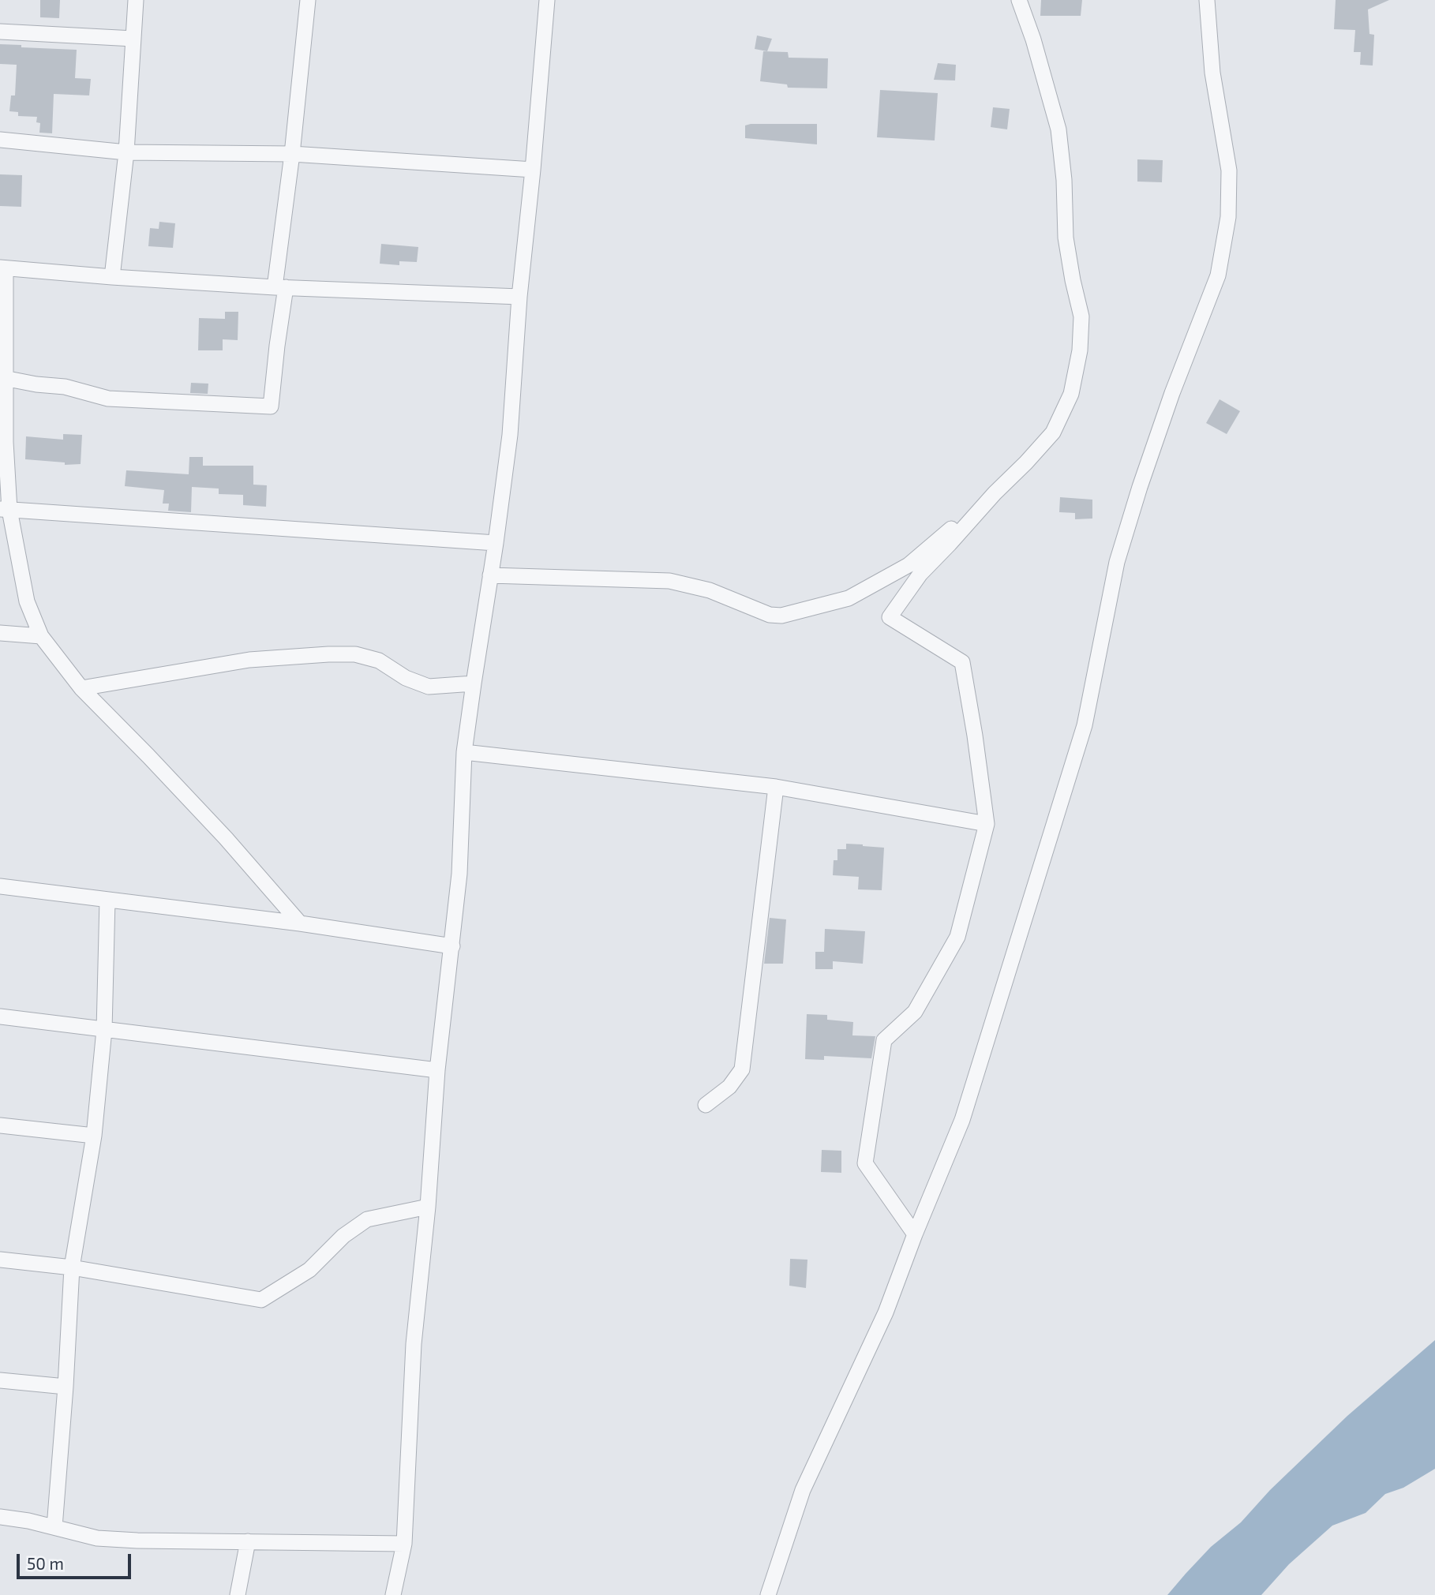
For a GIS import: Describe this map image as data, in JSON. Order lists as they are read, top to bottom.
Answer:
{
  "scale_bar": "50 m"
}
